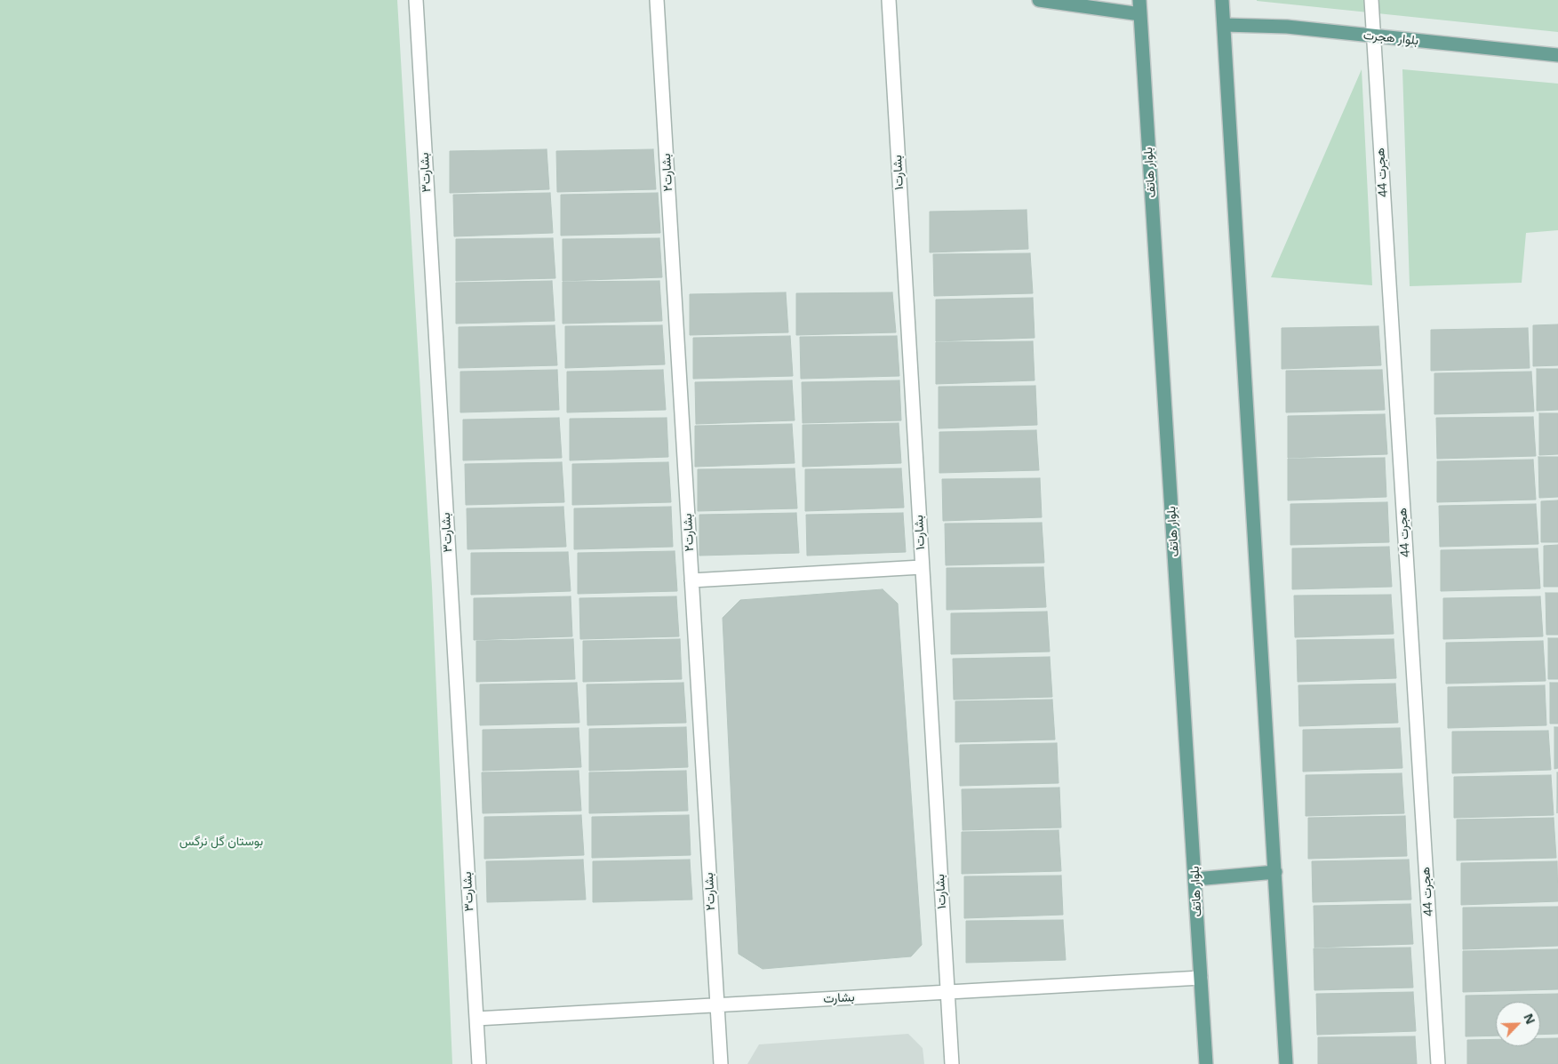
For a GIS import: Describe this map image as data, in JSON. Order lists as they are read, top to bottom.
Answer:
{
  "streets": {
    "main road": ["بلوار هجرت", "بلوار هاتف"],
    "street": [
      "بشارت۳",
      "بشارت۲",
      "بشارت۱",
      "هجرت 44",
      "بشارت"
    ]
  },
  "crossings": [
    ["بلوار هجرت", "هجرت 44"],
    ["بشارت۳", "بشارت"],
    ["بشارت۲", "بشارت"],
    ["بشارت۱", "بشارت"],
    ["بلوار هاتف", "بشارت"]
  ],
  "parks": ["بوستان گل نرگس"],
  "north": "top right"
}
